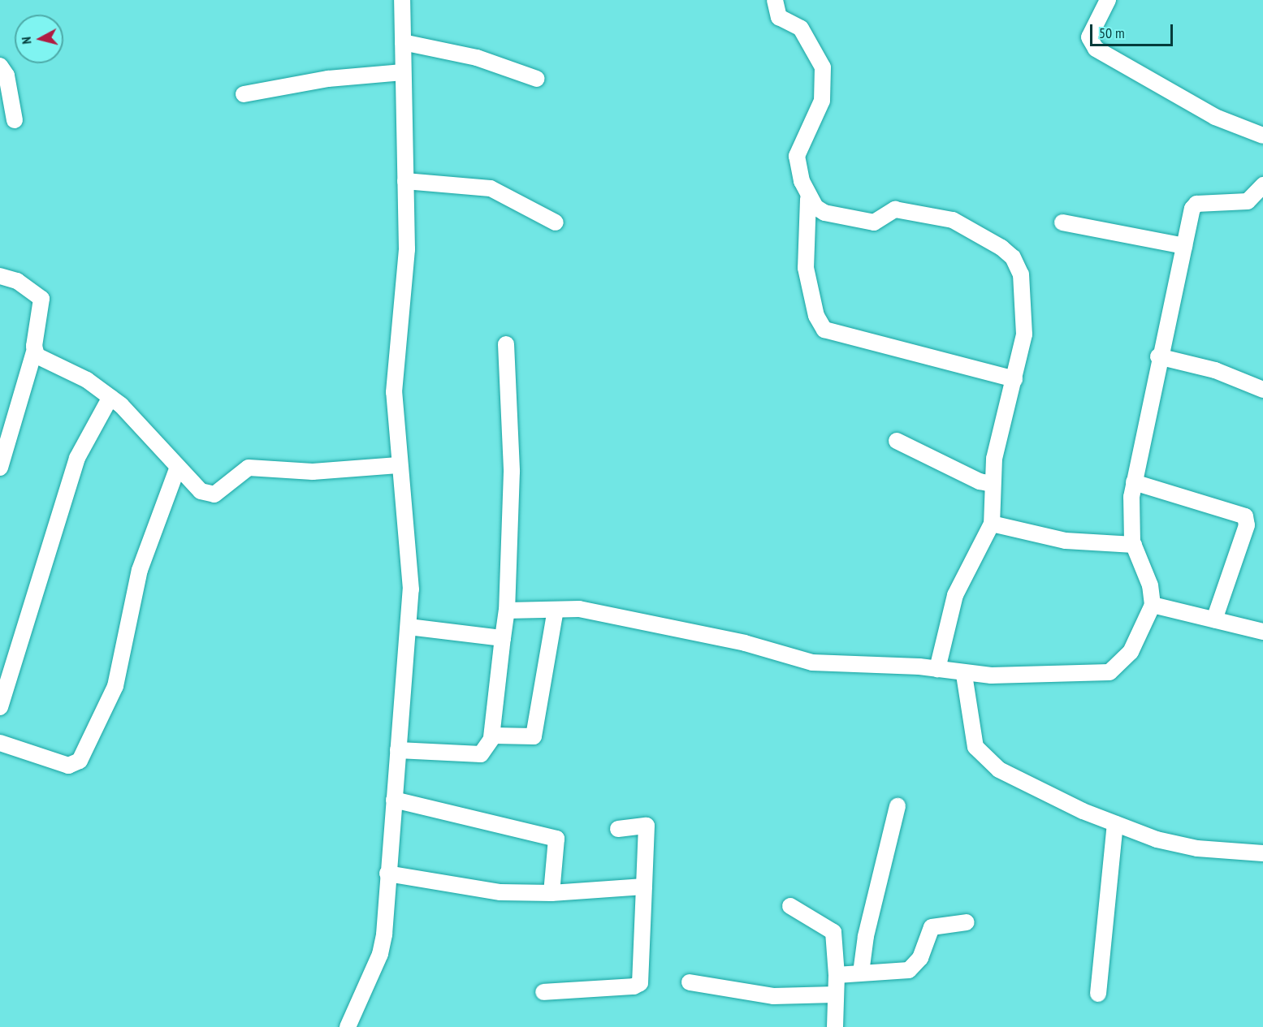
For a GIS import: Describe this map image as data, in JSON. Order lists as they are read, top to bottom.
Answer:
{
  "scale_bar": "50 m",
  "north": "left"
}
